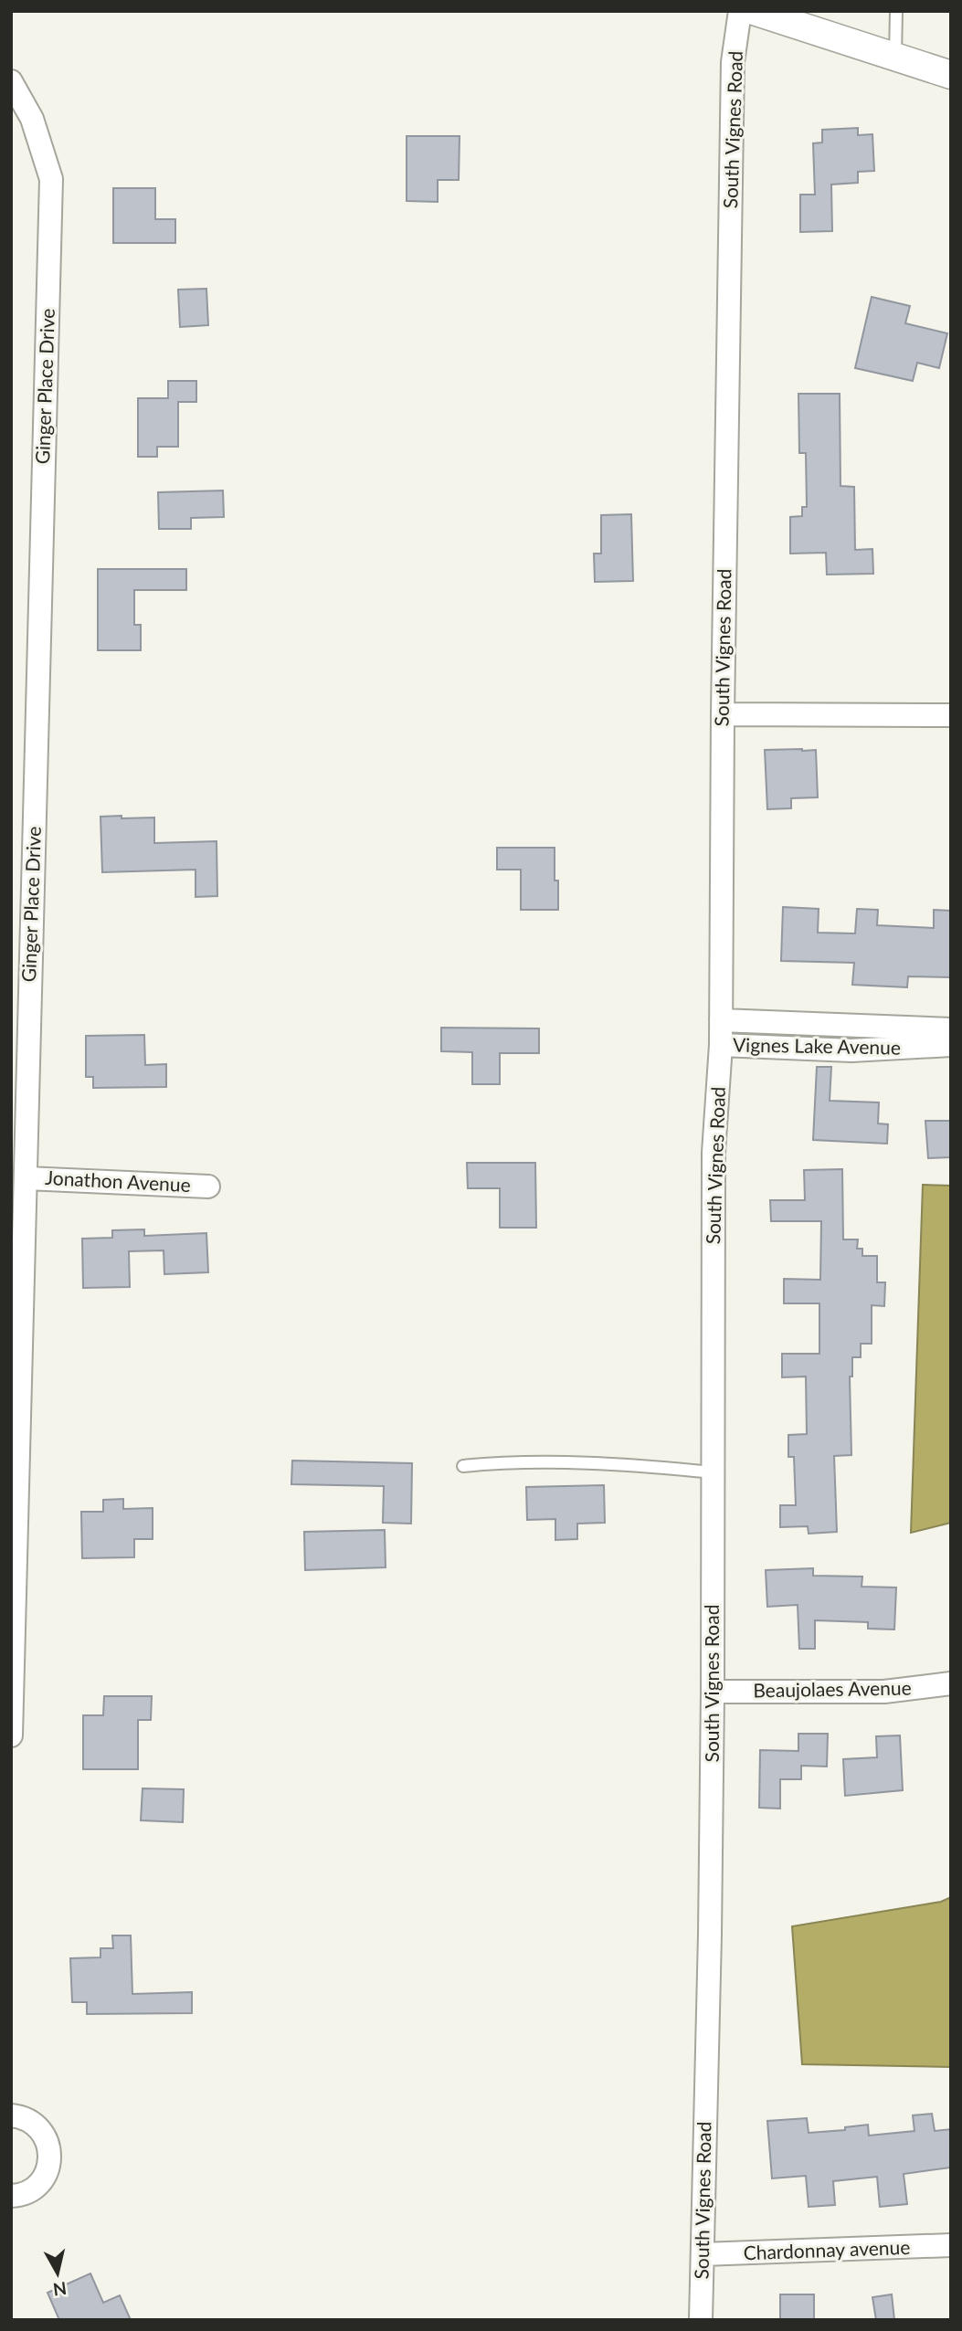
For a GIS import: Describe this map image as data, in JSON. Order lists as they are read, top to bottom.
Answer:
{
  "streets": {
    "street": [
      "South Vignes Road",
      "Ginger Place Drive",
      "Vignes Lake Avenue",
      "Jonathon Avenue",
      "Beaujolaes Avenue",
      "Chardonnay avenue"
    ]
  },
  "crossings": [
    ["South Vignes Road", "Vignes Lake Avenue"],
    ["South Vignes Road", "Beaujolaes Avenue"],
    ["South Vignes Road", "Chardonnay avenue"],
    ["Ginger Place Drive", "Jonathon Avenue"]
  ],
  "north": "bottom"
}
